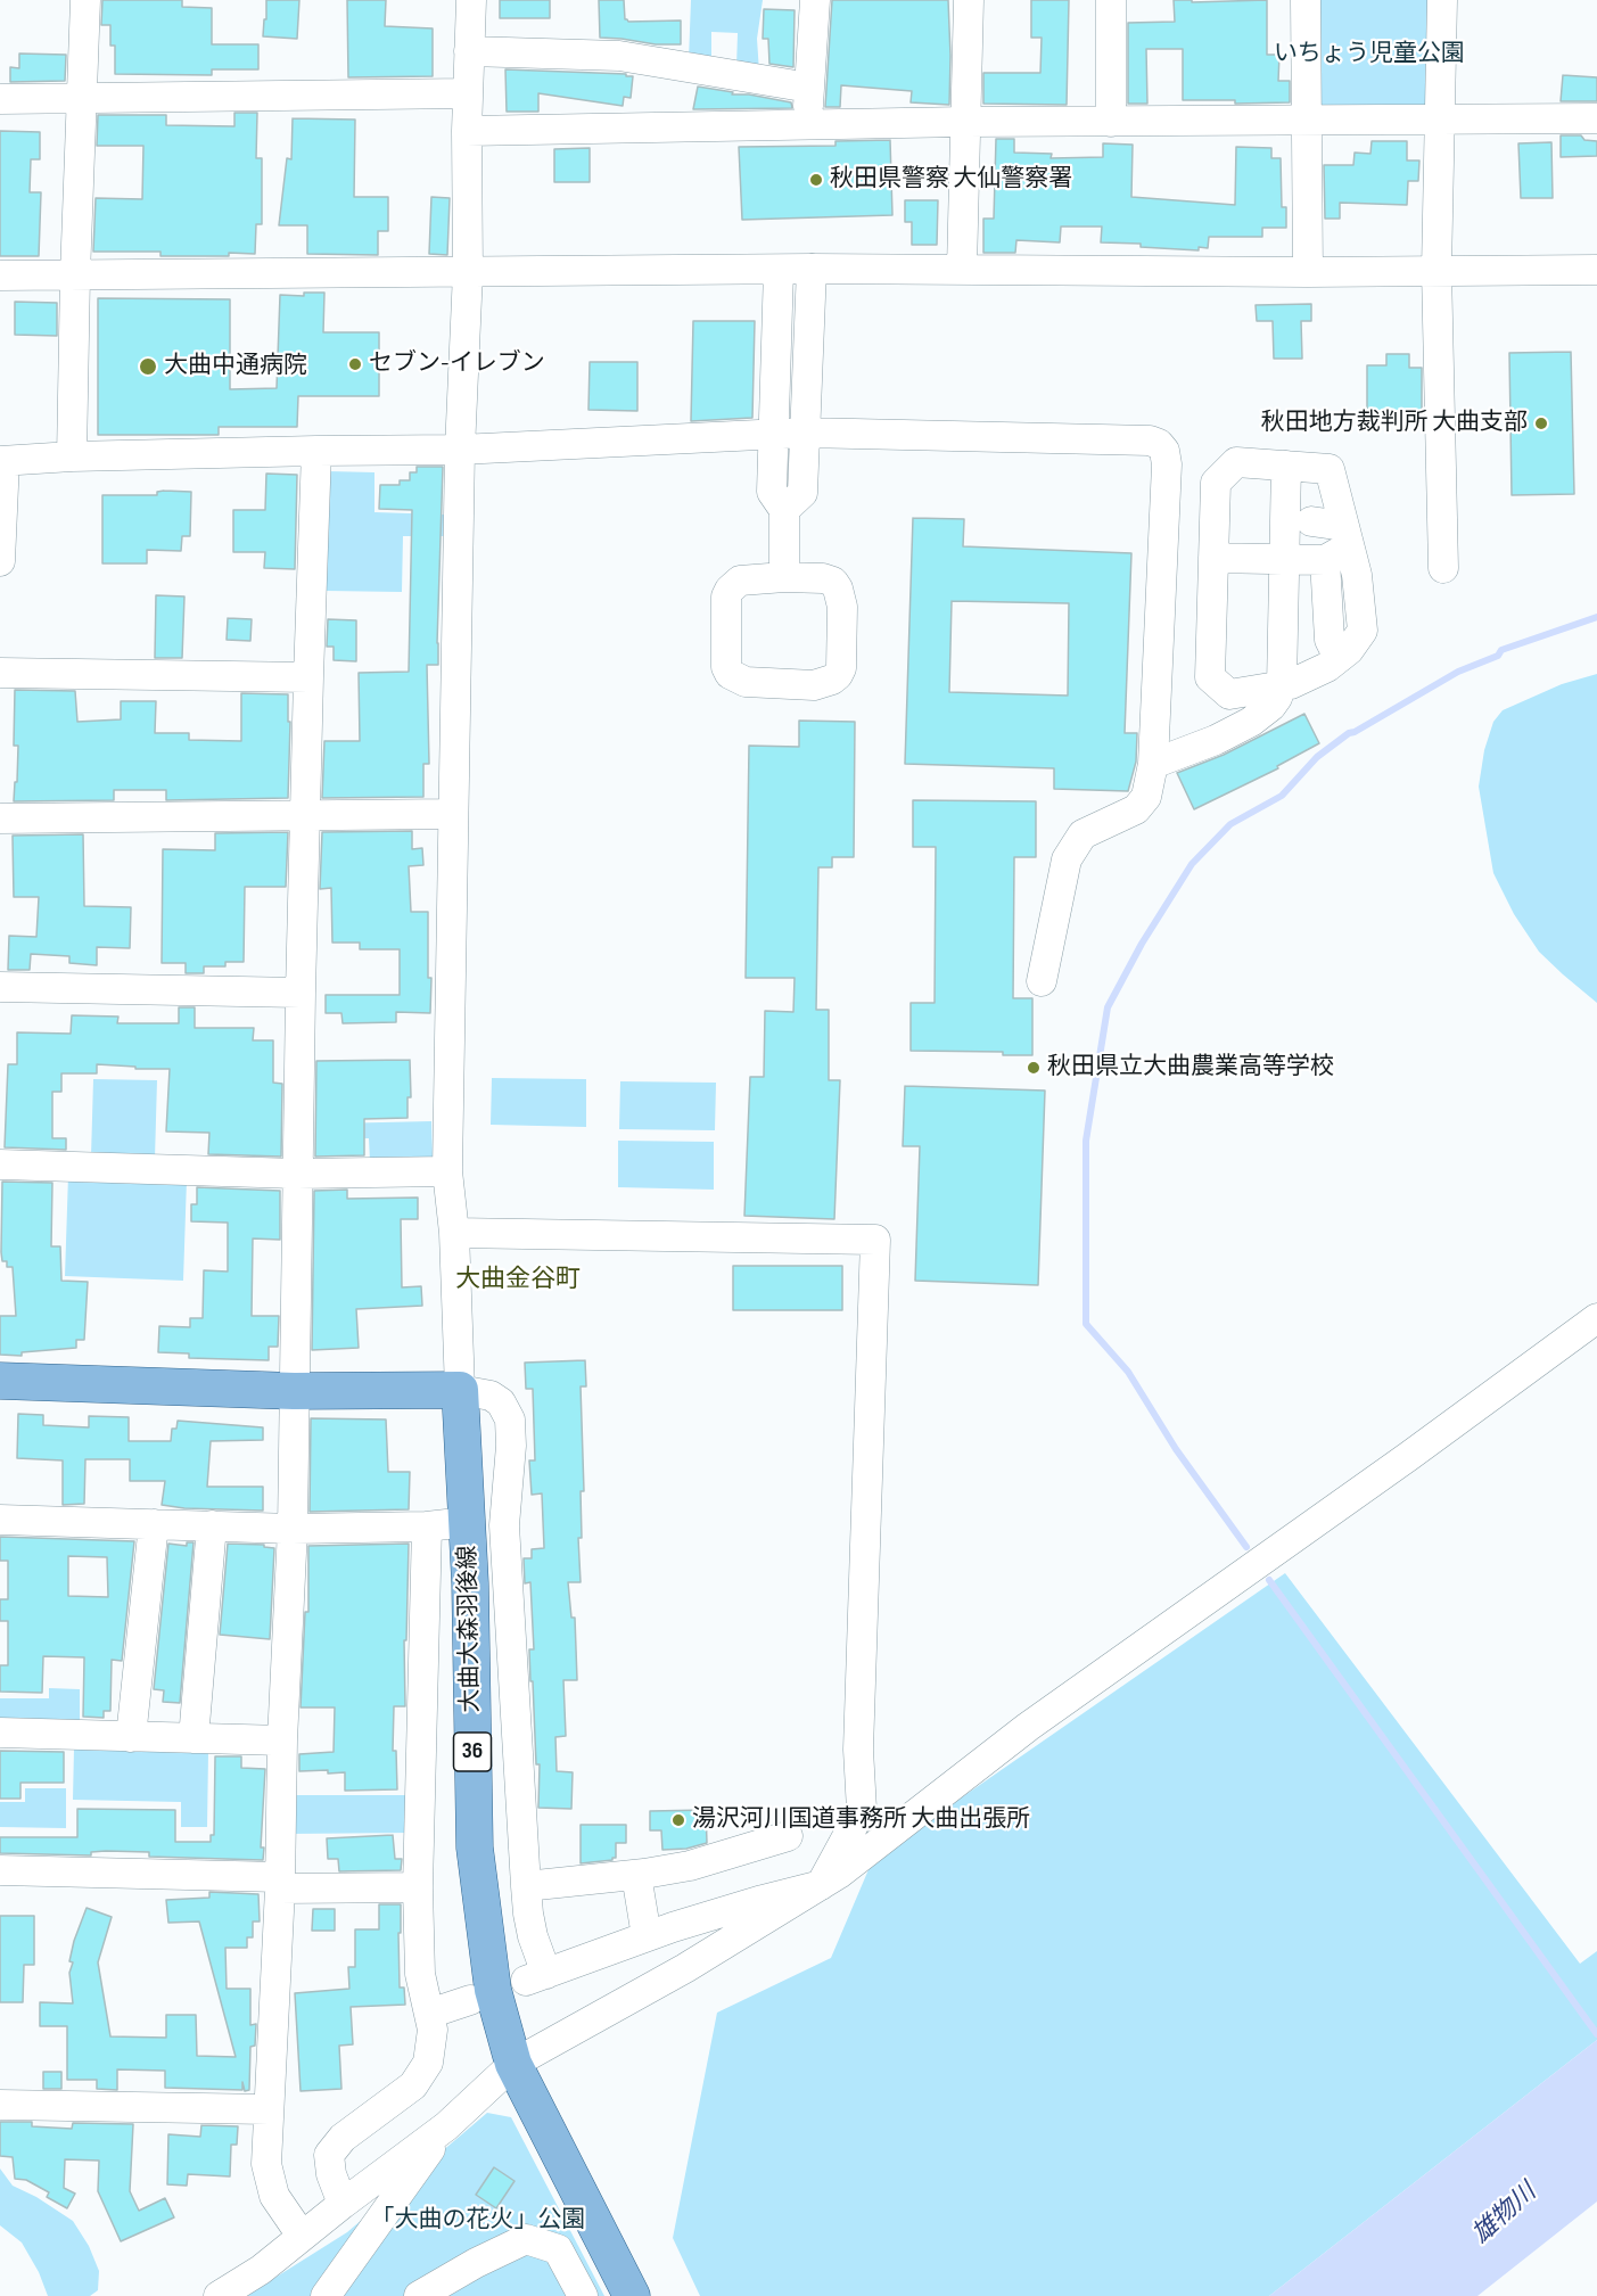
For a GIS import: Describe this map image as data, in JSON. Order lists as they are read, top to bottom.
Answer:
{
  "streets": {
    "main road": ["大曲大森羽後線", "36"]
  },
  "districts": ["大曲金谷町"],
  "water": ["雄物川"],
  "parks": ["いちょう児童公園", "「大曲の花火」公園"],
  "places": [
    "秋田県警察 大仙警察署",
    "セブン-イレブン",
    "大曲中通病院",
    "秋田地方裁判所 大曲支部",
    "秋田県立大曲農業高等学校",
    "湯沢河川国道事務所 大曲出張所"
  ]
}
